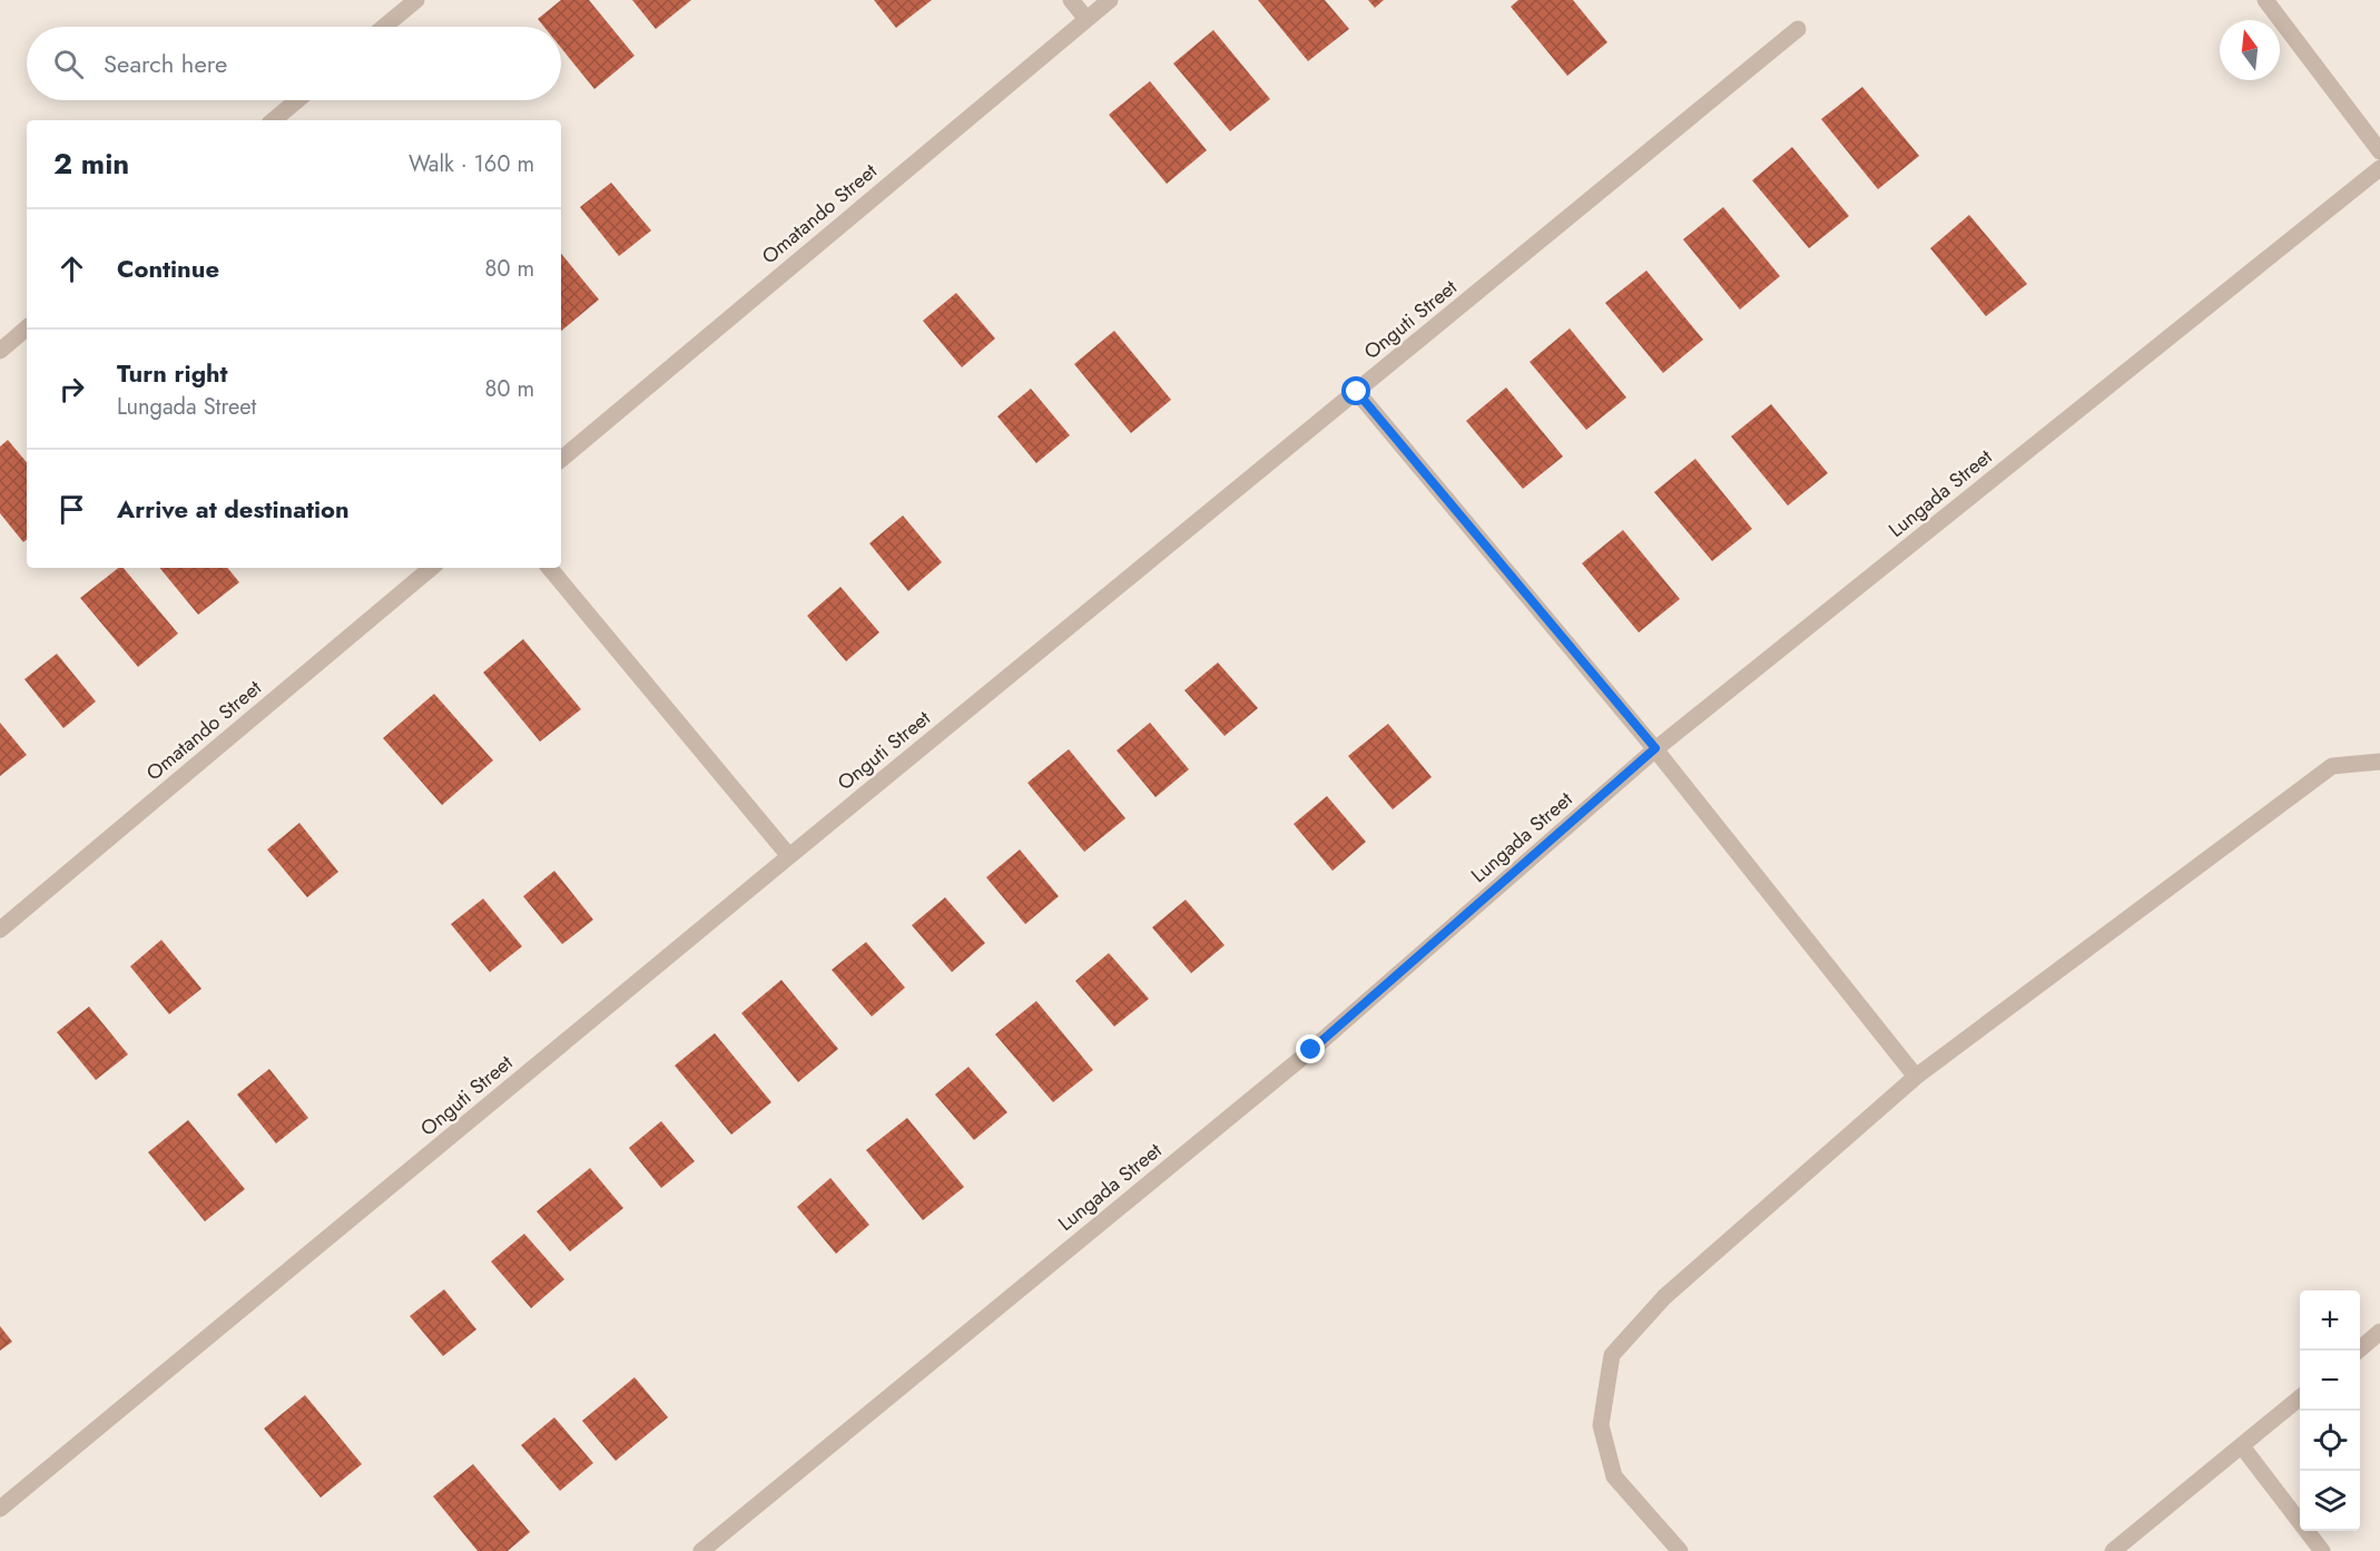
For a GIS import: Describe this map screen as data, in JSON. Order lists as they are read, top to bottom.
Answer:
{
  "streets": {
    "street": ["Omatando Street", "Onguti Street", "Lungada Street"]
  },
  "north": "top",
  "page": {
    "search": "Search here",
    "heading": ["2 min", "Walk · 160 m"],
    "list": [
      ["Continue", "80 m"],
      ["Turn right", "Lungada Street", "80 m"],
      "Arrive at destination"
    ],
    "map_buttons": ["+", "−"]
  }
}
